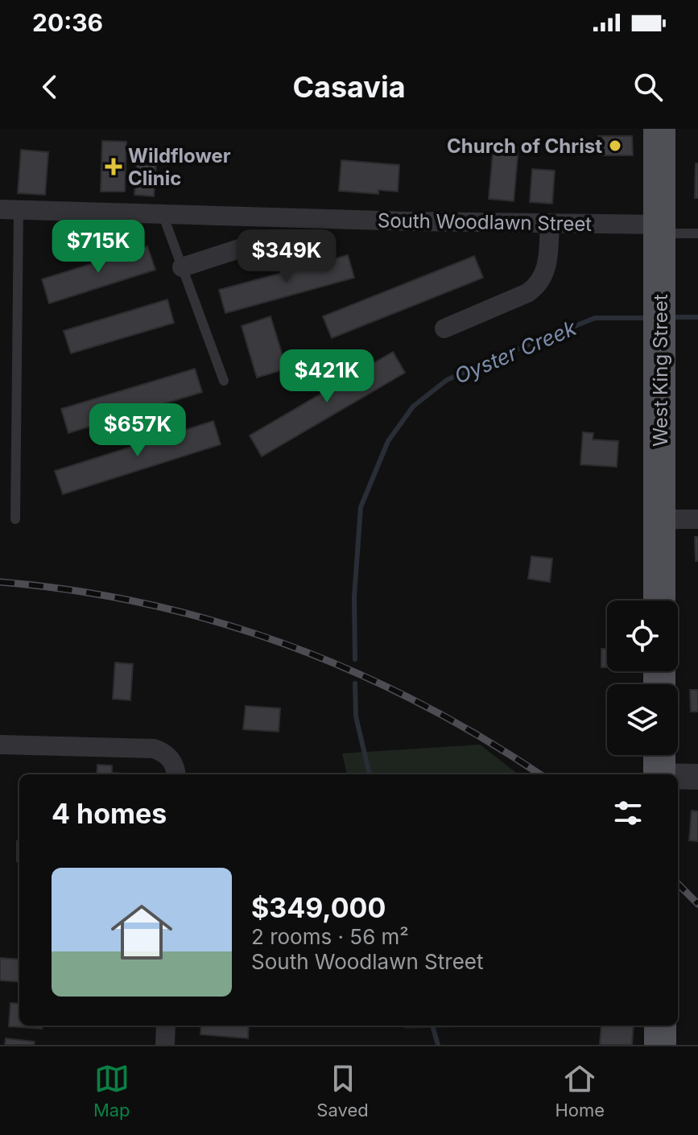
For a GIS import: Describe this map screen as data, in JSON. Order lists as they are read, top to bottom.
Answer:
{
  "streets": {
    "main road": ["West King Street"],
    "street": ["South Woodlawn Street"]
  },
  "crossings": [
    ["South Woodlawn Street", "West King Street"]
  ],
  "water": ["Oyster Creek"],
  "places": {
    "other": ["Church of Christ"],
    "health": ["Wildflower Clinic"]
  },
  "page": {
    "status": "20:36",
    "header": "Casavia",
    "price": [
      "$715K",
      "$349K",
      "$421K",
      "$657K"
    ],
    "heading": "4 homes",
    "list": [
      {
        "name": "$349,000",
        "note": "2 rooms · 56 m² · South Woodlawn Street"
      }
    ],
    "tabs": ["Map", "Saved", "Home"]
  }
}
